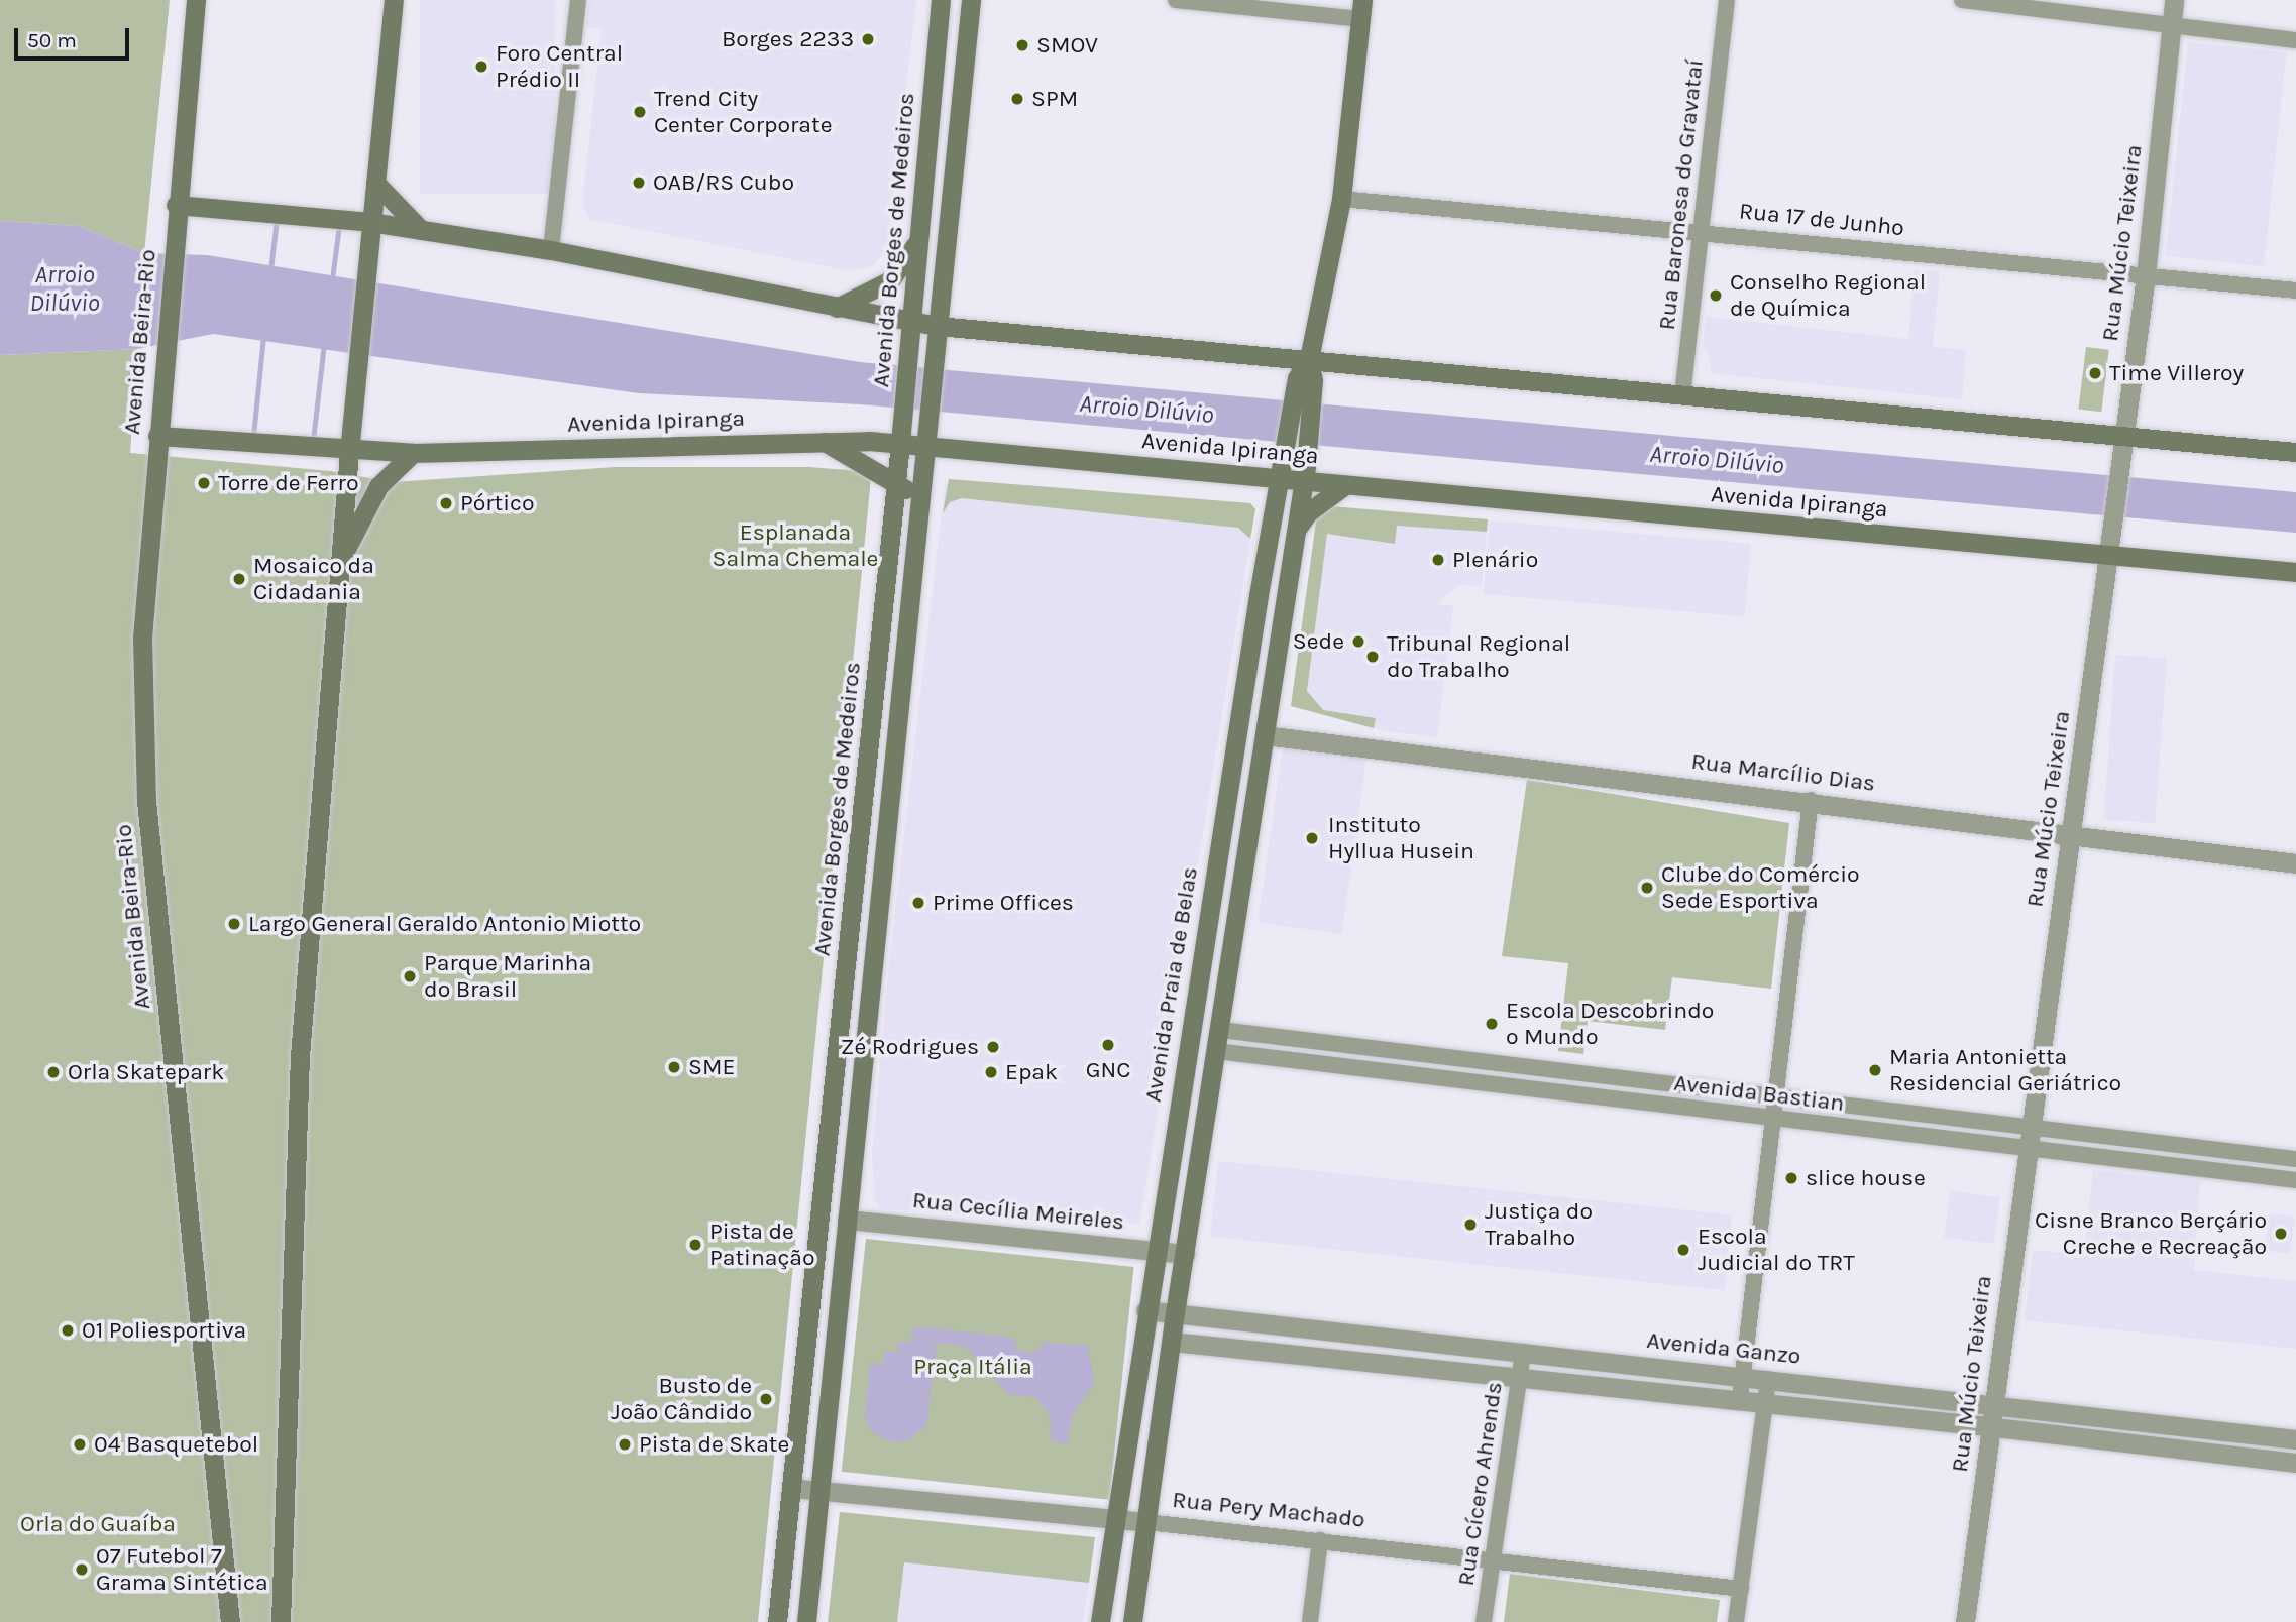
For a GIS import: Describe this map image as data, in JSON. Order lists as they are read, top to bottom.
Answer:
{
  "streets": {
    "main road": [
      "Avenida Borges de Medeiros",
      "Avenida Beira-Rio",
      "Avenida Ipiranga",
      "Avenida Praia de Belas"
    ],
    "street": [
      "Rua Baronesa do Gravataí",
      "Rua 17 de Junho",
      "Rua Múcio Teixeira",
      "Rua Marcílio Dias",
      "Avenida Bastian",
      "Rua Cecília Meireles",
      "Avenida Ganzo",
      "Rua Cícero Ahrends",
      "Rua Pery Machado"
    ]
  },
  "crossings": [
    ["Rua Baronesa do Gravataí", "Rua 17 de Junho"],
    ["Rua 17 de Junho", "Rua Múcio Teixeira"],
    ["Rua 17 de Junho", "Avenida Praia de Belas"],
    ["Avenida Borges de Medeiros", "Avenida Ipiranga"],
    ["Avenida Borges de Medeiros", "Rua Pery Machado"],
    ["Rua Múcio Teixeira", "Avenida Ipiranga"],
    ["Rua Múcio Teixeira", "Rua Marcílio Dias"],
    ["Rua Múcio Teixeira", "Avenida Bastian"],
    ["Rua Múcio Teixeira", "Avenida Ganzo"],
    ["Avenida Beira-Rio", "Avenida Ipiranga"],
    ["Avenida Ipiranga", "Avenida Praia de Belas"],
    ["Rua Marcílio Dias", "Avenida Praia de Belas"],
    ["Avenida Praia de Belas", "Avenida Bastian"],
    ["Avenida Praia de Belas", "Rua Cecília Meireles"],
    ["Avenida Praia de Belas", "Avenida Ganzo"],
    ["Avenida Praia de Belas", "Rua Pery Machado"],
    ["Avenida Ganzo", "Rua Cícero Ahrends"],
    ["Rua Cícero Ahrends", "Rua Pery Machado"]
  ],
  "water": ["Arroio Dilúvio"],
  "parks": ["Esplanada Salma Chemale", "Praça Itália", "Orla do Guaíba"],
  "places": [
    "Borges 2233",
    "SMOV",
    "Foro Central Prédio II",
    "SPM",
    "Trend City Center Corporate",
    "OAB/RS Cubo",
    "Conselho Regional de Química",
    "Time Villeroy",
    "Torre de Ferro",
    "Pórtico",
    "Plenário",
    "Mosaico da Cidadania",
    "Sede",
    "Tribunal Regional do Trabalho",
    "Instituto Hyllua Husein",
    "Clube do Comércio Sede Esportiva",
    "Prime Offices",
    "Largo General Geraldo Antonio Miotto",
    "Parque Marinha do Brasil",
    "Escola Descobrindo o Mundo",
    "GNC",
    "Zé Rodrigues",
    "SME",
    "Maria Antonietta Residencial Geriátrico",
    "Orla Skatepark",
    "Epak",
    "slice house",
    "Justiça do Trabalho",
    "Cisne Branco Berçário Creche e Recreação",
    "Pista de Patinação",
    "Escola Judicial do TRT",
    "01 Poliesportiva",
    "Busto de João Cândido",
    "04 Basquetebol",
    "Pista de Skate",
    "07 Futebol 7 Grama Sintética"
  ],
  "scale_bar": "50 m"
}
